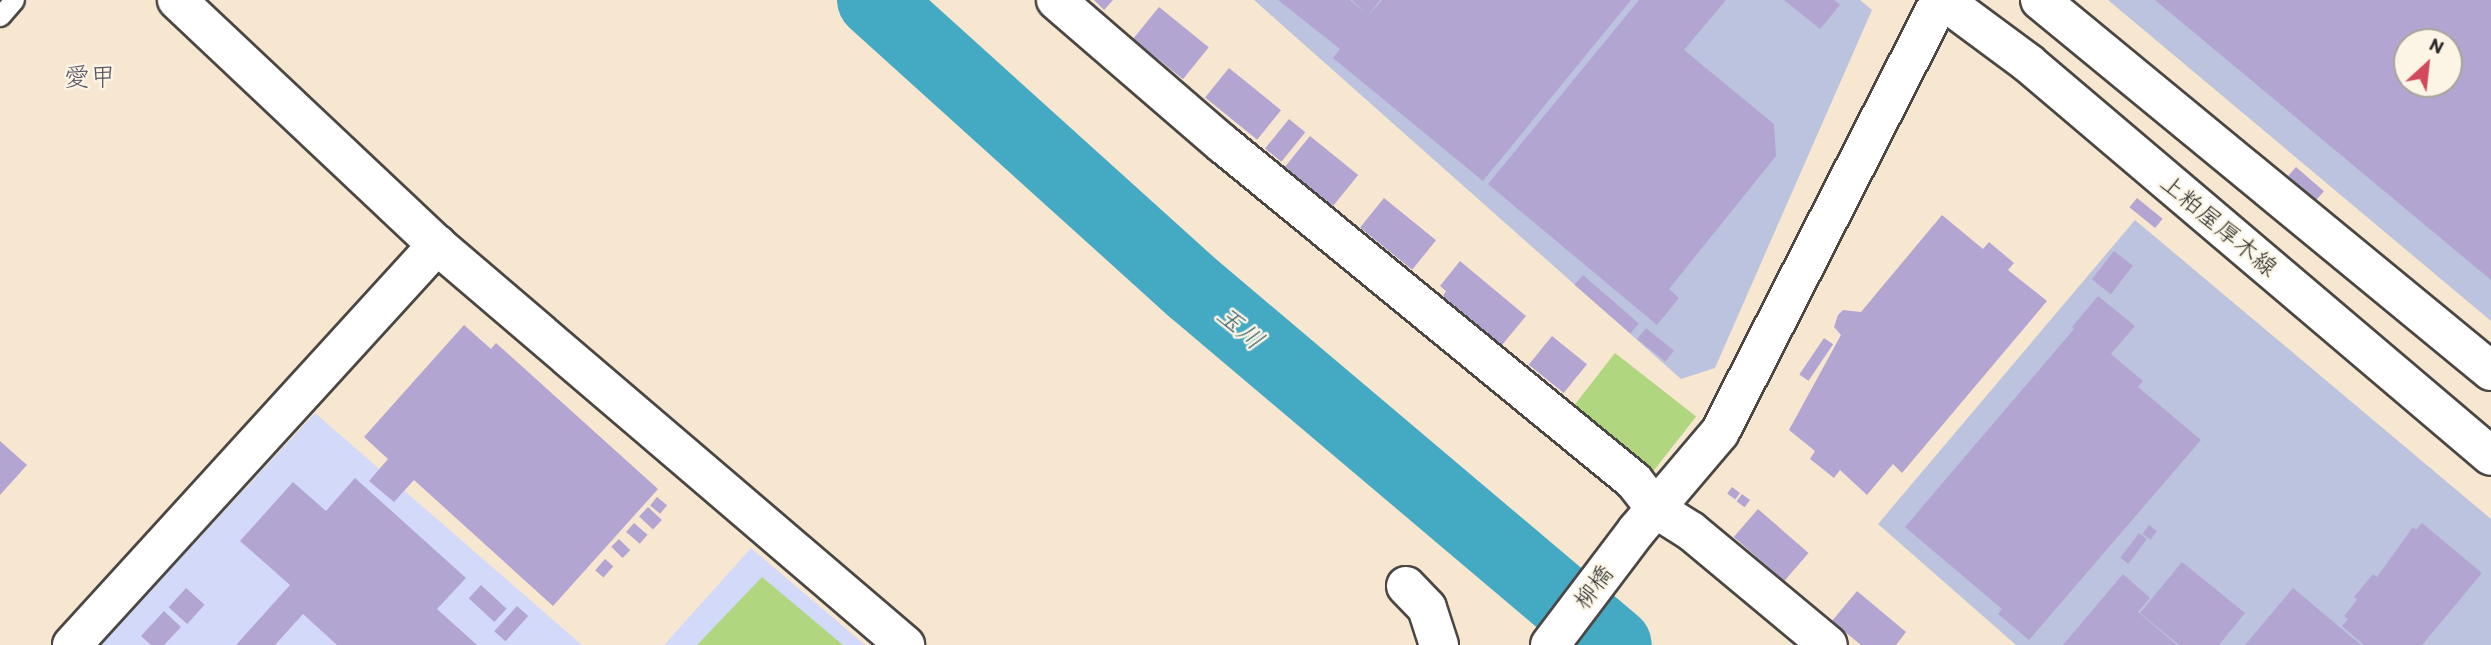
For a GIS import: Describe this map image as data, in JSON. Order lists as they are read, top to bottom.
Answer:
{
  "streets": {
    "street": ["上粕屋厚木線", "柳橋"]
  },
  "crossings": [
    ["上粕屋厚木線", "柳橋"]
  ],
  "districts": ["愛甲"],
  "water": ["玉川"],
  "north": "top right"
}
